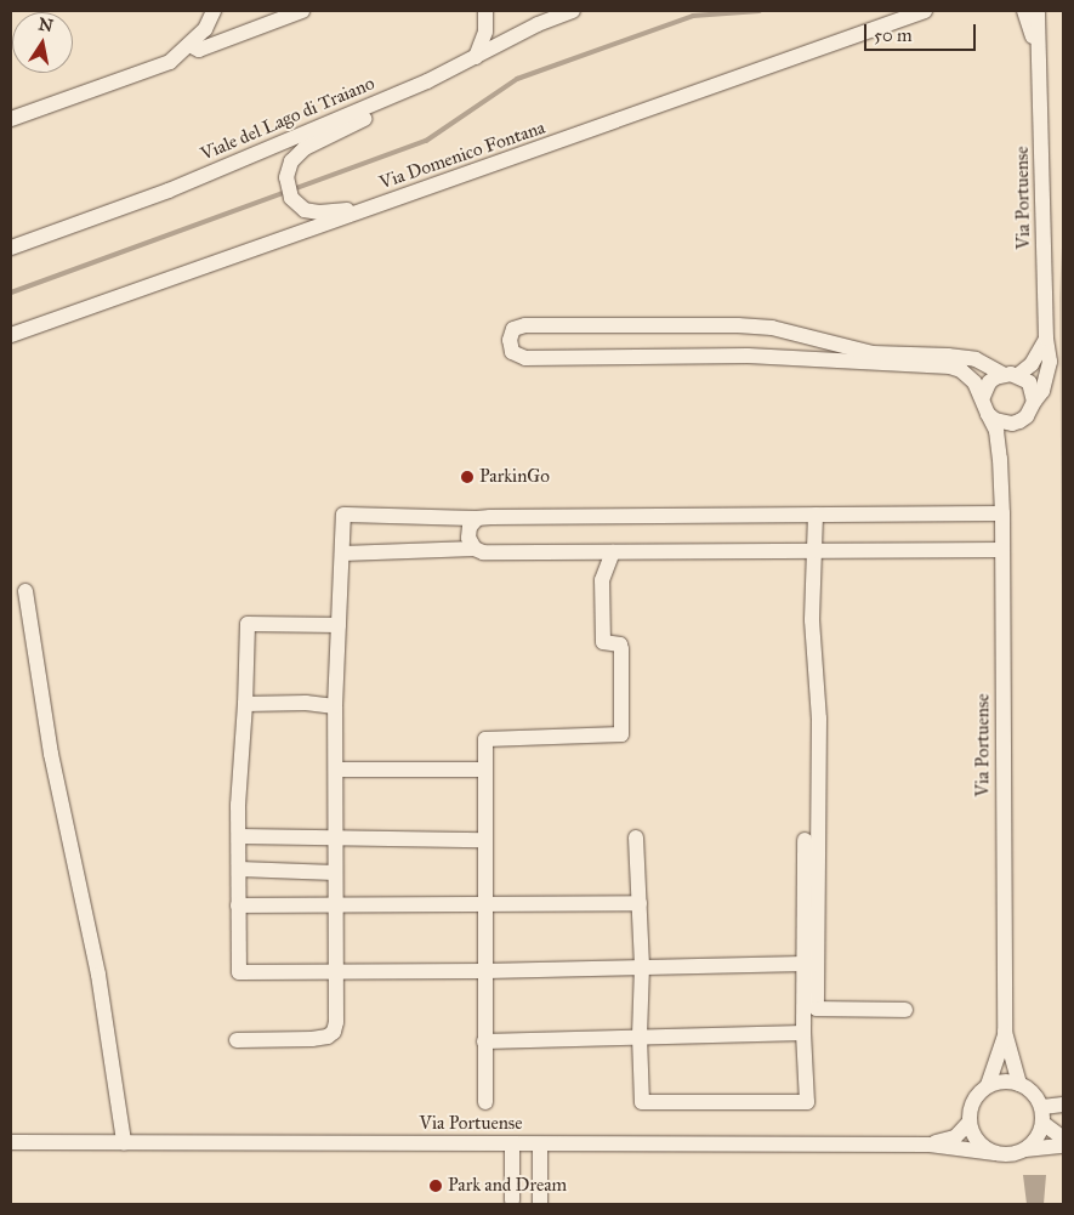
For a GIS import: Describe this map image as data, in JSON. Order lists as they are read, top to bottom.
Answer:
{
  "streets": {
    "street": ["Viale del Lago di Traiano", "Via Domenico Fontana", "Via Portuense"]
  },
  "places": ["ParkinGo", "Park and Dream"],
  "scale_bar": "50 m",
  "north": "top"
}
